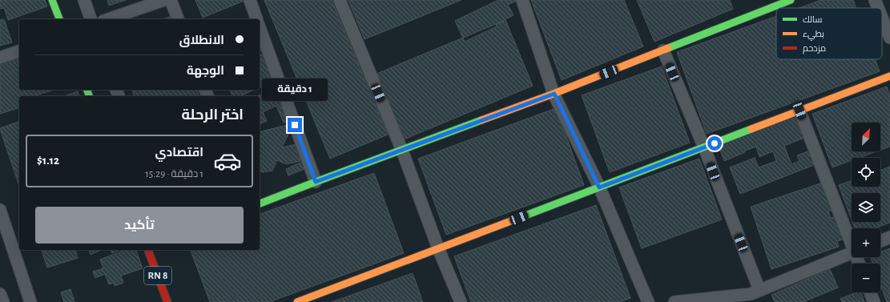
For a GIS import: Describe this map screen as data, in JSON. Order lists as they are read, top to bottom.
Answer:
{
  "streets": {
    "street": ["RN 8"]
  },
  "legend": ["سالك", "بطيء", "مزدحم"],
  "north": "top right",
  "page": {
    "banner": ["الانطلاق", "الوجهة"],
    "bubble": "1 دقيقة",
    "heading": "اختر الرحلة",
    "map_buttons": ["+", "−"],
    "list": [
      {
        "name": "اقتصادي",
        "note": "1 دقيقة · 15:29",
        "value": "$1.12"
      }
    ],
    "buttons": "تأكيد"
  }
}
